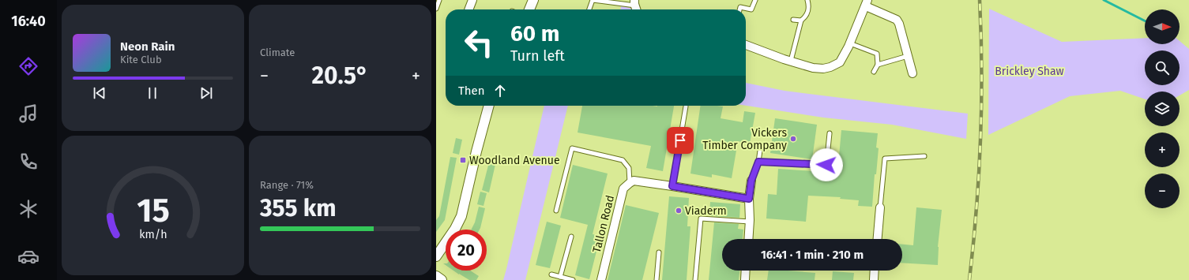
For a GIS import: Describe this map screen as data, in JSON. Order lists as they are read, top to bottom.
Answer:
{
  "streets": {
    "street": ["Tallon Road"]
  },
  "parks": ["Brickley Shaw"],
  "places": {
    "other": ["Vickers Timber Company", "Viaderm"],
    "transit": ["Woodland Avenue"]
  },
  "north": "right",
  "page": {
    "tabs": "16:40",
    "tile": [
      "Climate",
      ["Range · 71%", "355 km"]
    ],
    "map_buttons": ["+", "−"],
    "turn": ["60 m", "Turn left"],
    "song": ["Neon Rain", "Kite Club"],
    "heat": ["−", "20.5°", "+"],
    "then": "Then",
    "limit": "20",
    "trip": "16:41 · 1 min · 210 m",
    "gauge": ["15", "km/h"]
  }
}
